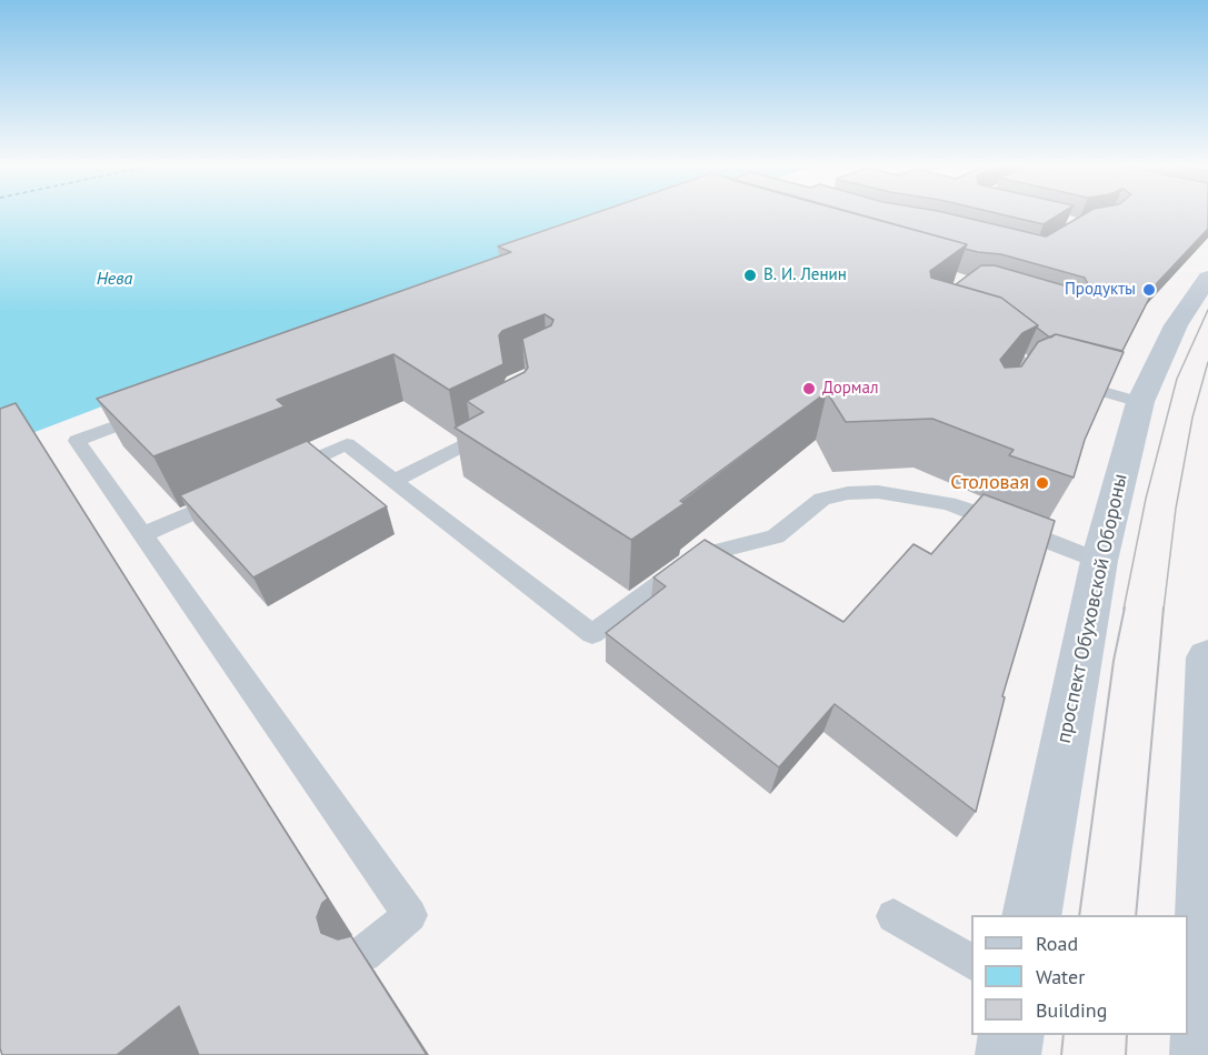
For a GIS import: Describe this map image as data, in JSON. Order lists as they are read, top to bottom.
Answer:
{
  "streets": {
    "main road": ["проспект Обуховской Обороны"]
  },
  "water": ["Нева"],
  "places": [
    "В. И. Ленин",
    "Продукты",
    "Дормал",
    "Столовая"
  ],
  "legend": ["Road", "Water", "Building"]
}
